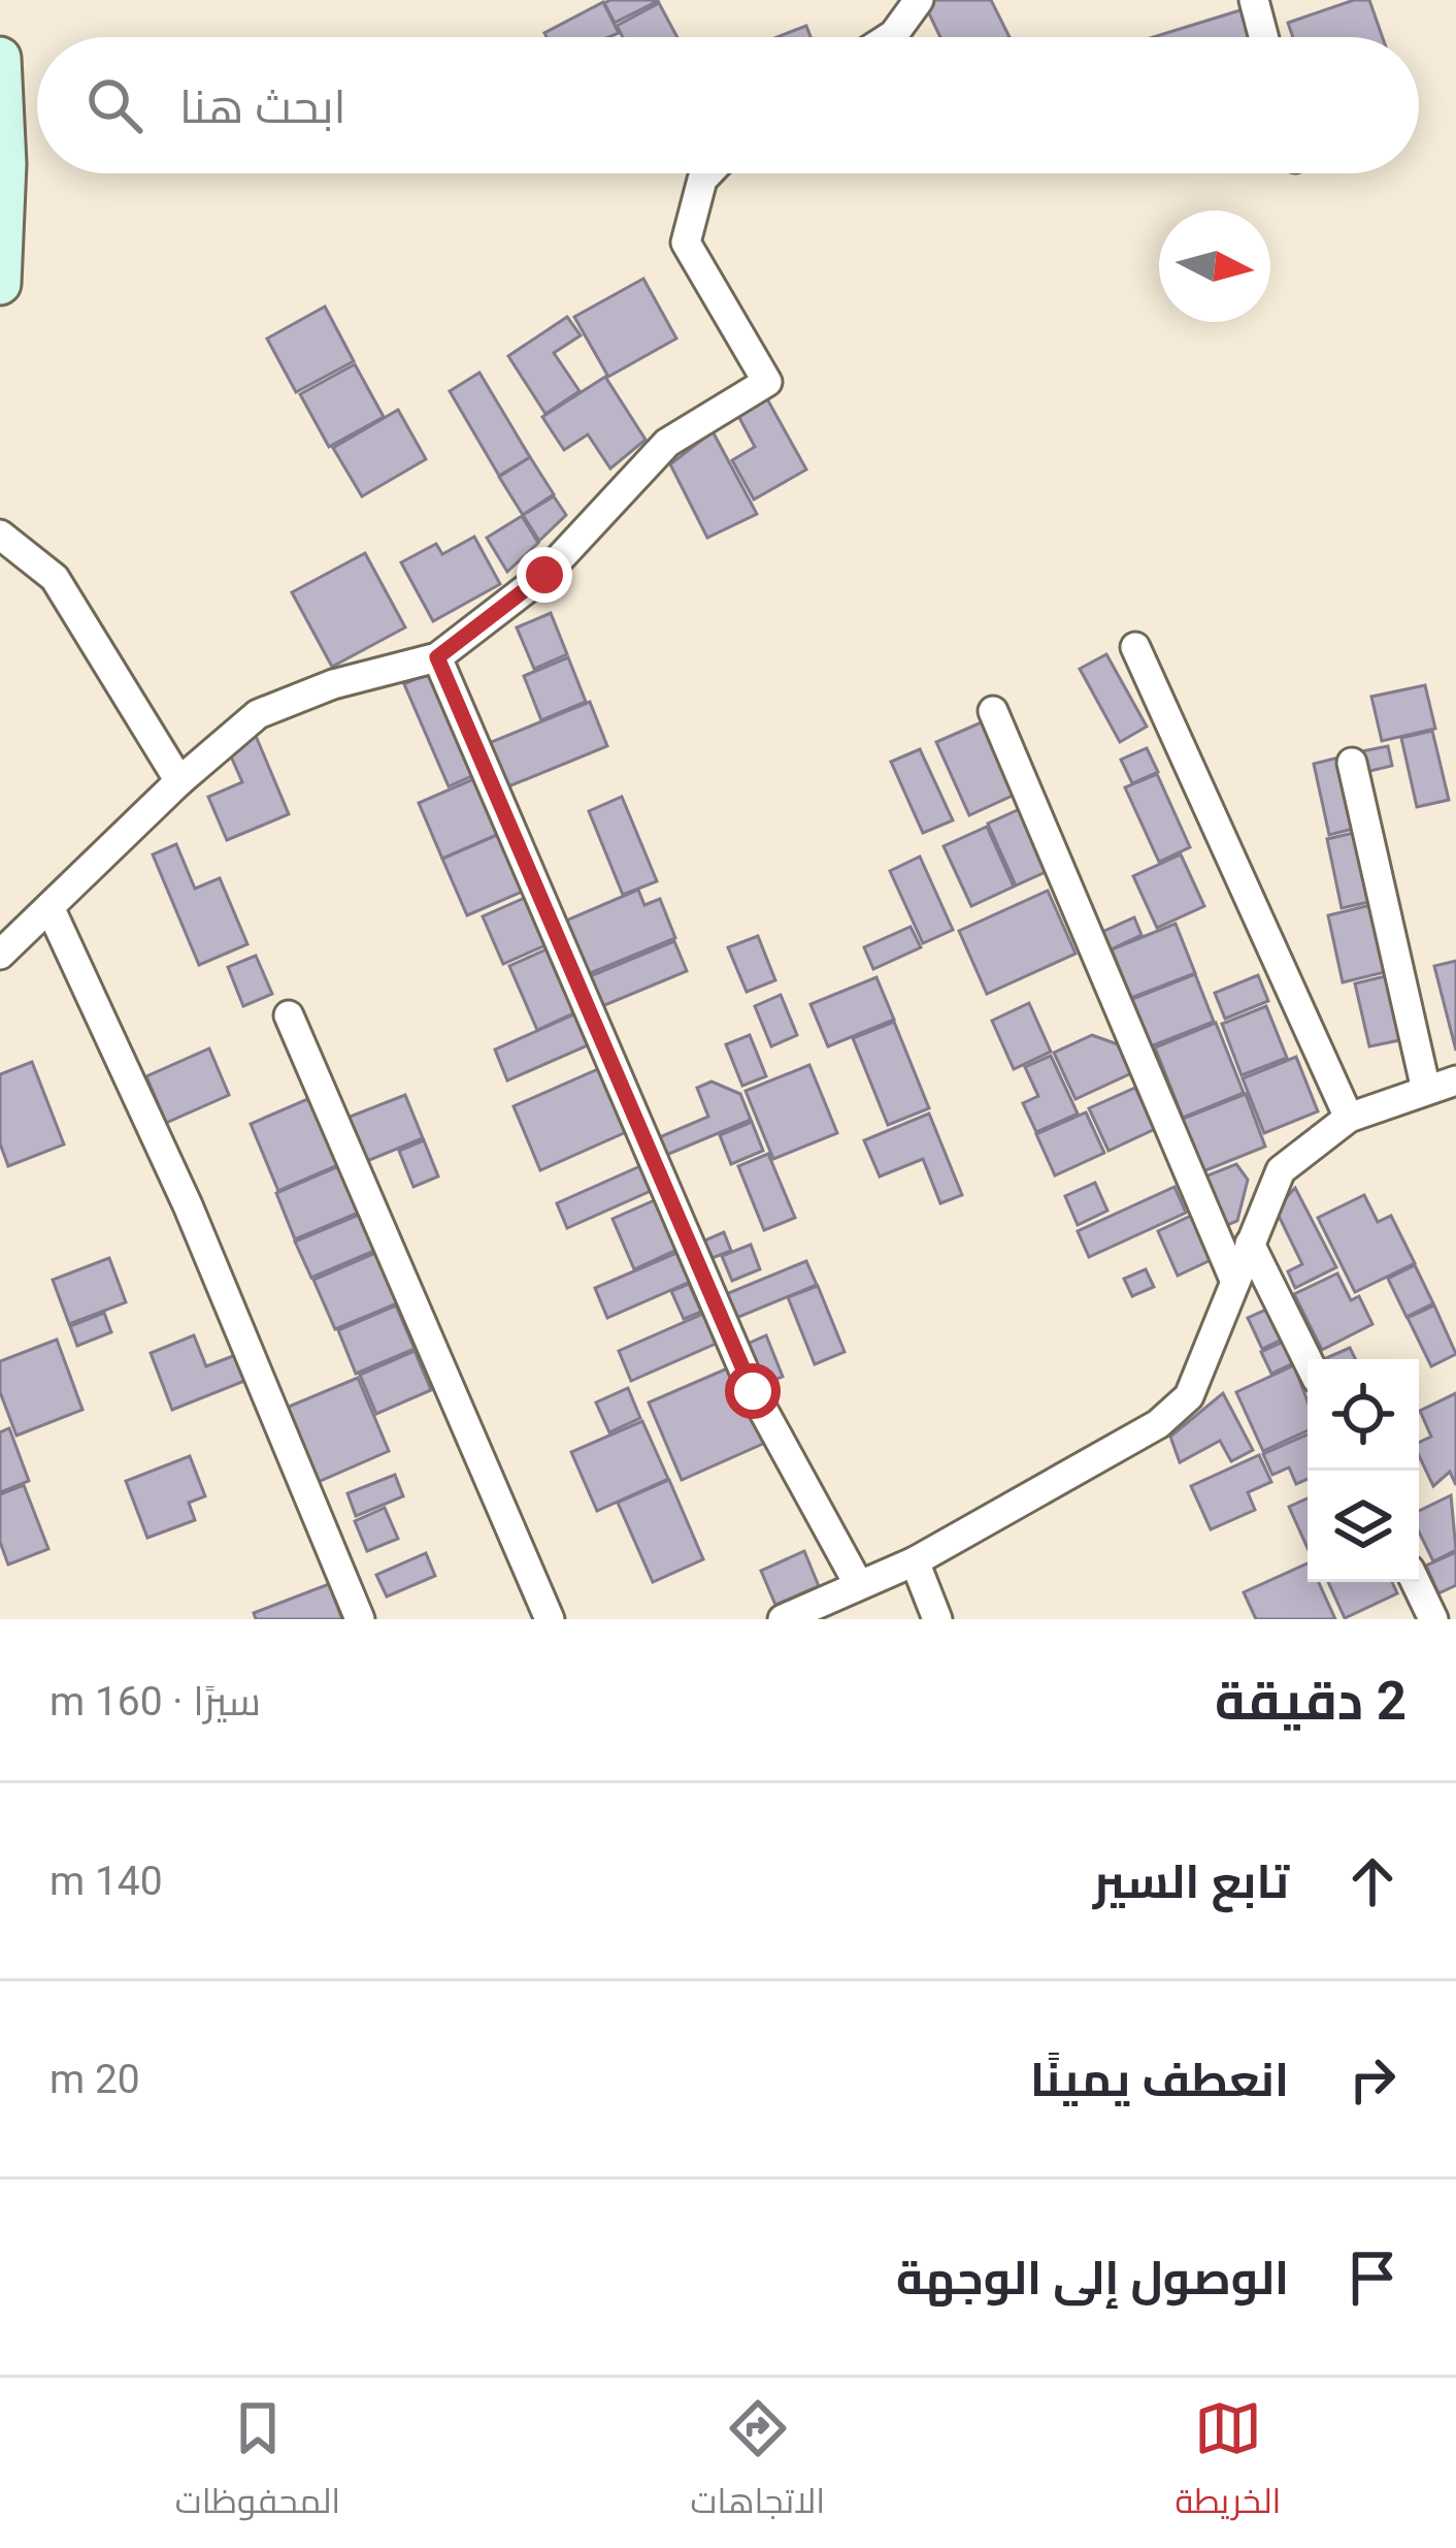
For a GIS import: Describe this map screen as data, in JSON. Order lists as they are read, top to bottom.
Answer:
{
  "north": "right",
  "page": {
    "search": "ابحث هنا",
    "heading": ["2 دقيقة", "سيرًا · 160 m"],
    "list": [
      ["تابع السير", "140 m"],
      ["انعطف يمينًا", "20 m"],
      "الوصول إلى الوجهة"
    ],
    "nav": ["الخريطة", "الاتجاهات", "المحفوظات"]
  }
}
